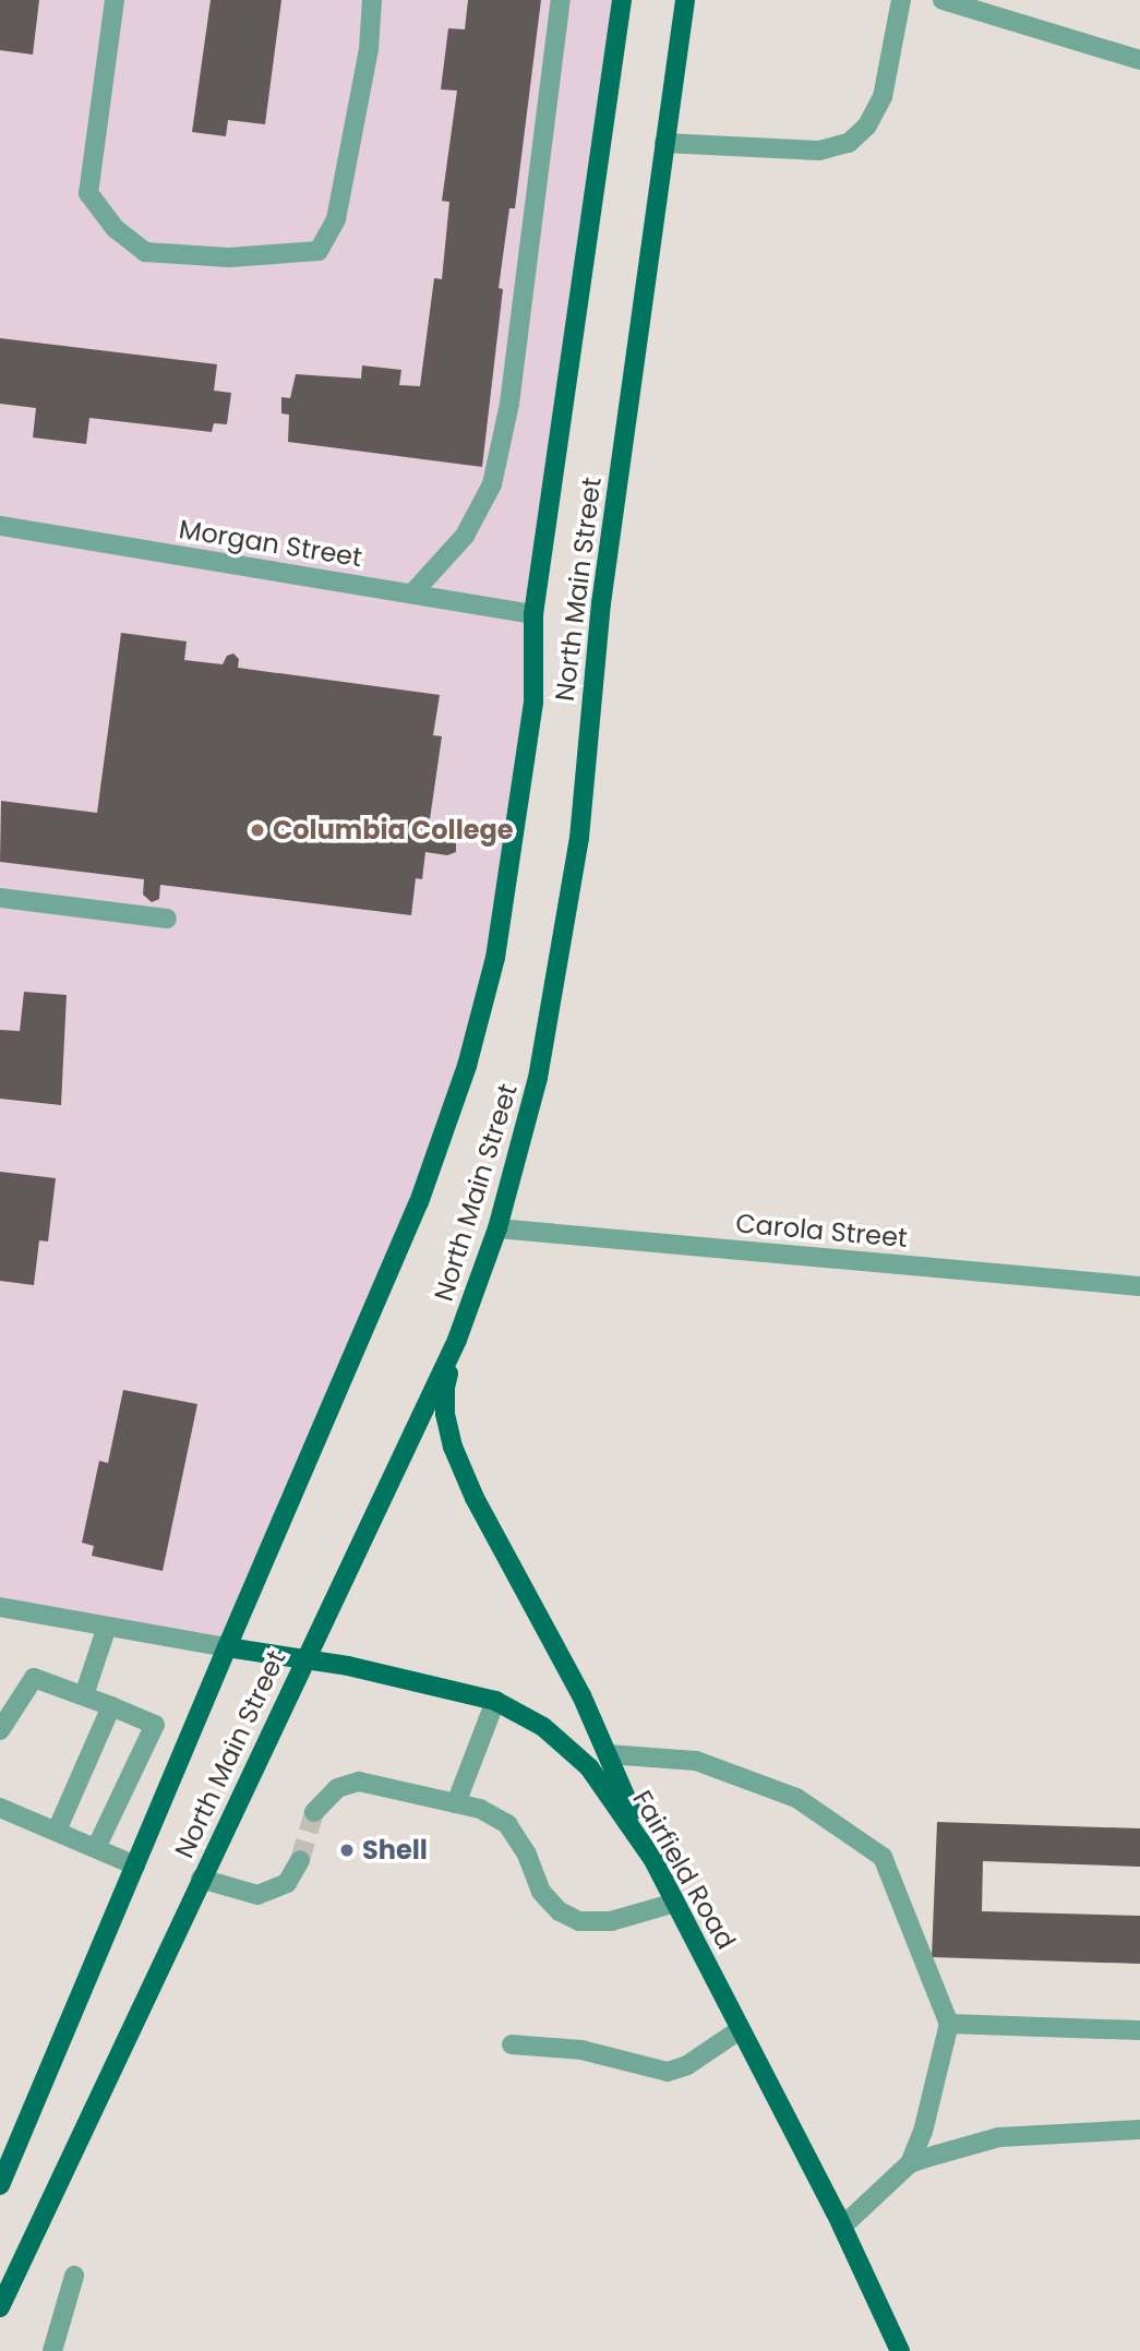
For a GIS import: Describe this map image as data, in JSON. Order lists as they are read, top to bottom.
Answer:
{
  "streets": {
    "main road": ["North Main Street", "Fairfield Road"],
    "street": ["Morgan Street", "Carola Street"]
  },
  "crossings": [
    ["Morgan Street", "North Main Street"],
    ["North Main Street", "Carola Street"],
    ["North Main Street", "Fairfield Road"]
  ],
  "places": ["Columbia College", "Shell"]
}
